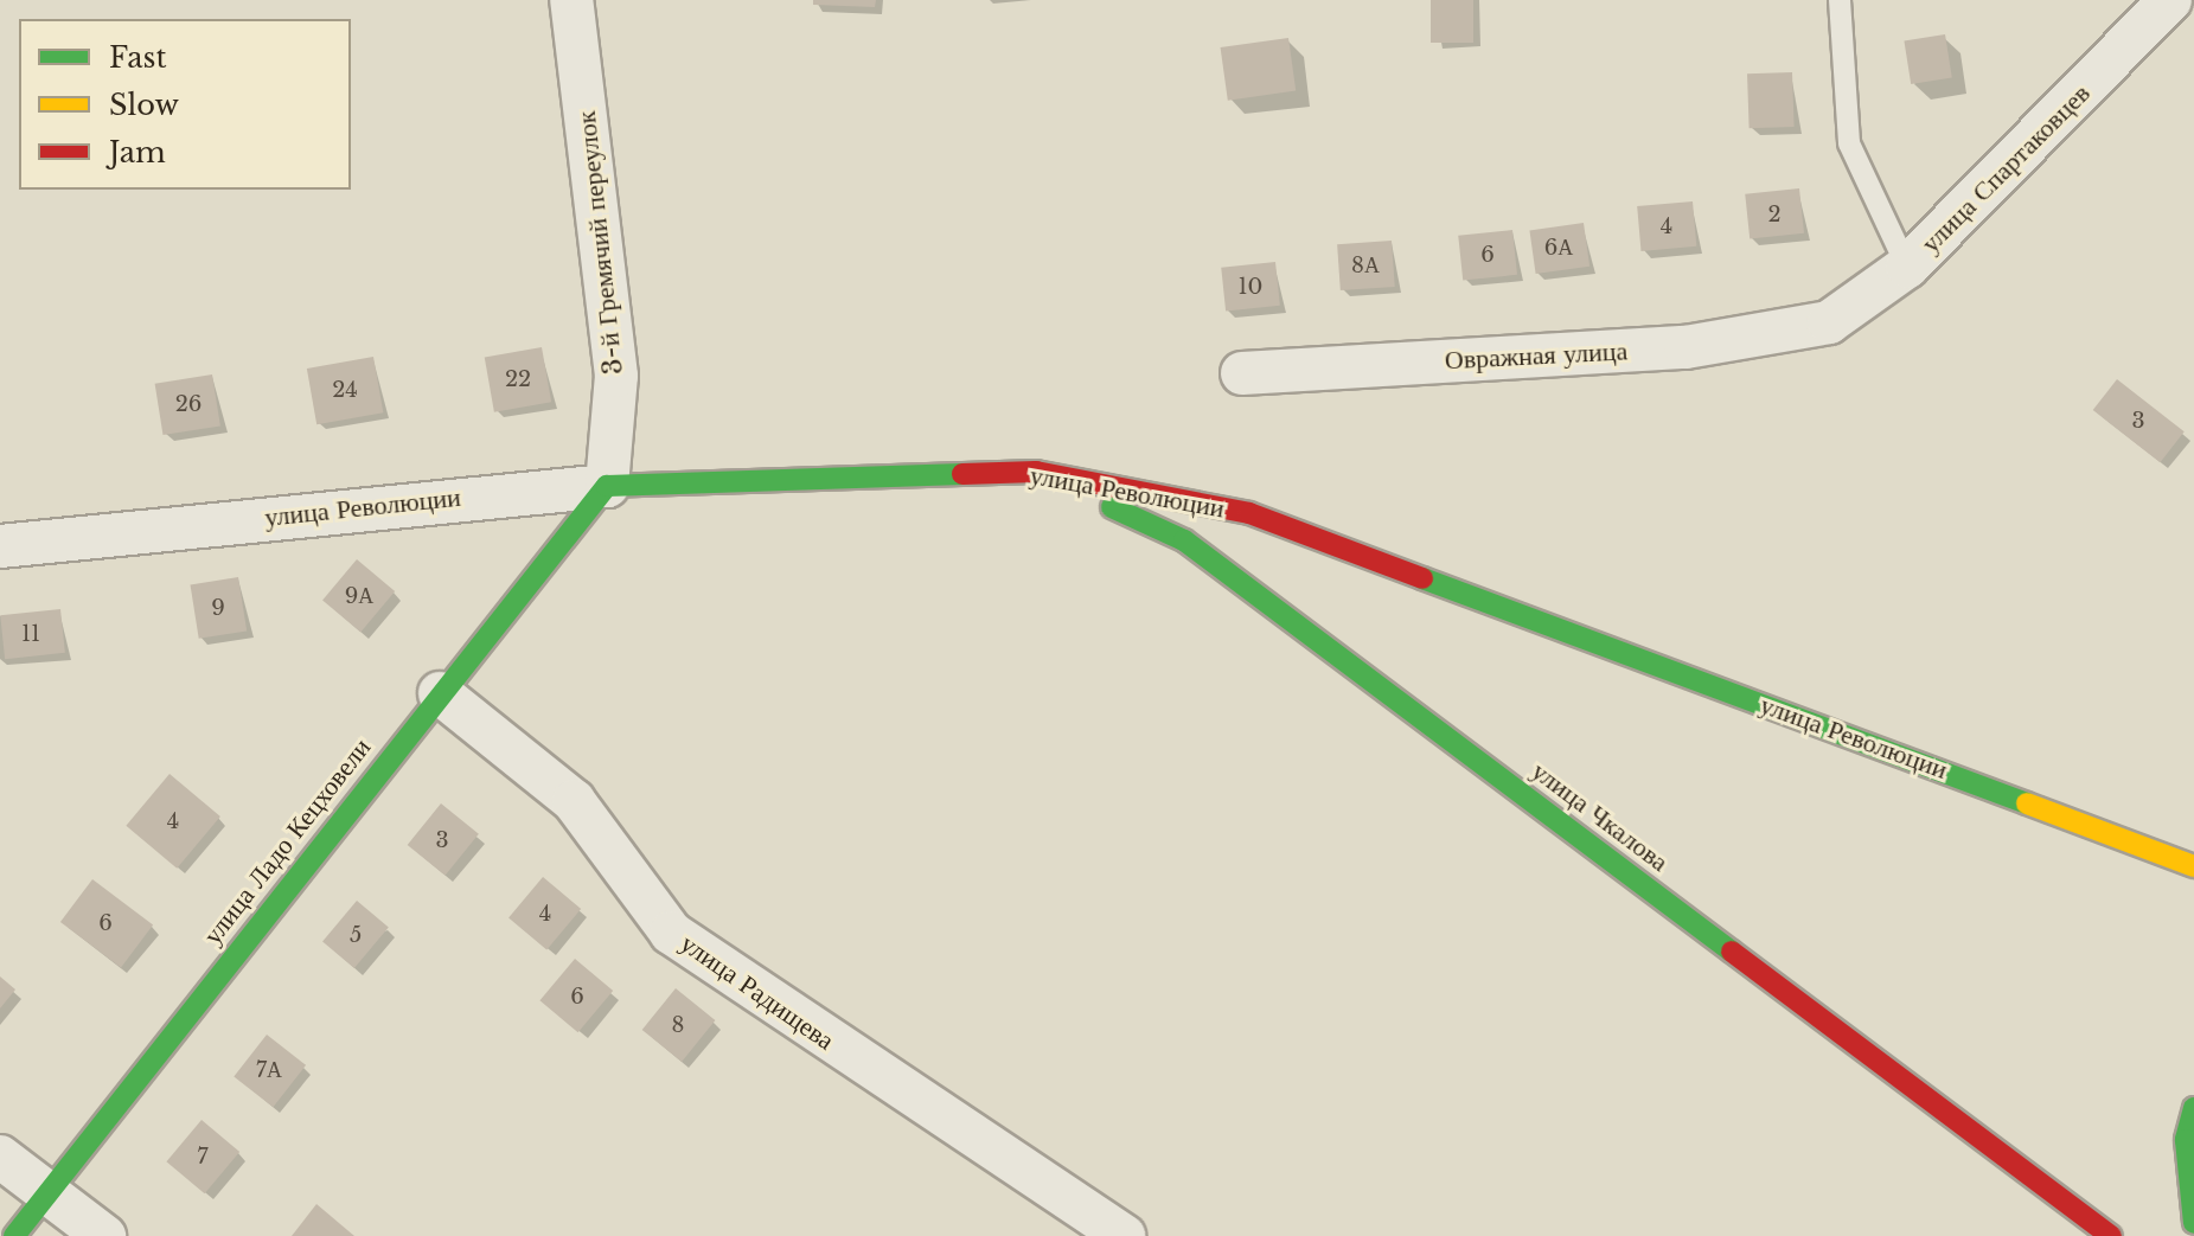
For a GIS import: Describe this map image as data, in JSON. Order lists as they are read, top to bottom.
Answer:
{
  "streets": {
    "main road": ["улица Революции", "улица Чкалова", "улица Ладо Кецховели"],
    "street": [
      "улица Спартаковцев",
      "3-й Гремячий переулок",
      "Овражная улица",
      "улица Радищева"
    ]
  },
  "crossings": [
    ["улица Спартаковцев", "Овражная улица"],
    ["3-й Гремячий переулок", "улица Революции"],
    ["3-й Гремячий переулок", "улица Ладо Кецховели"],
    ["улица Революции", "улица Чкалова"],
    ["улица Революции", "улица Ладо Кецховели"],
    ["улица Ладо Кецховели", "улица Радищева"]
  ],
  "house_numbers": [
    "2",
    "4",
    "6А",
    "6",
    "8А",
    "10",
    "22",
    "24",
    "26",
    "3",
    "9А",
    "9",
    "11",
    "4",
    "3",
    "4",
    "6",
    "5",
    "6",
    "8",
    "7А",
    "7"
  ],
  "legend": ["Fast", "Slow", "Jam"]
}
